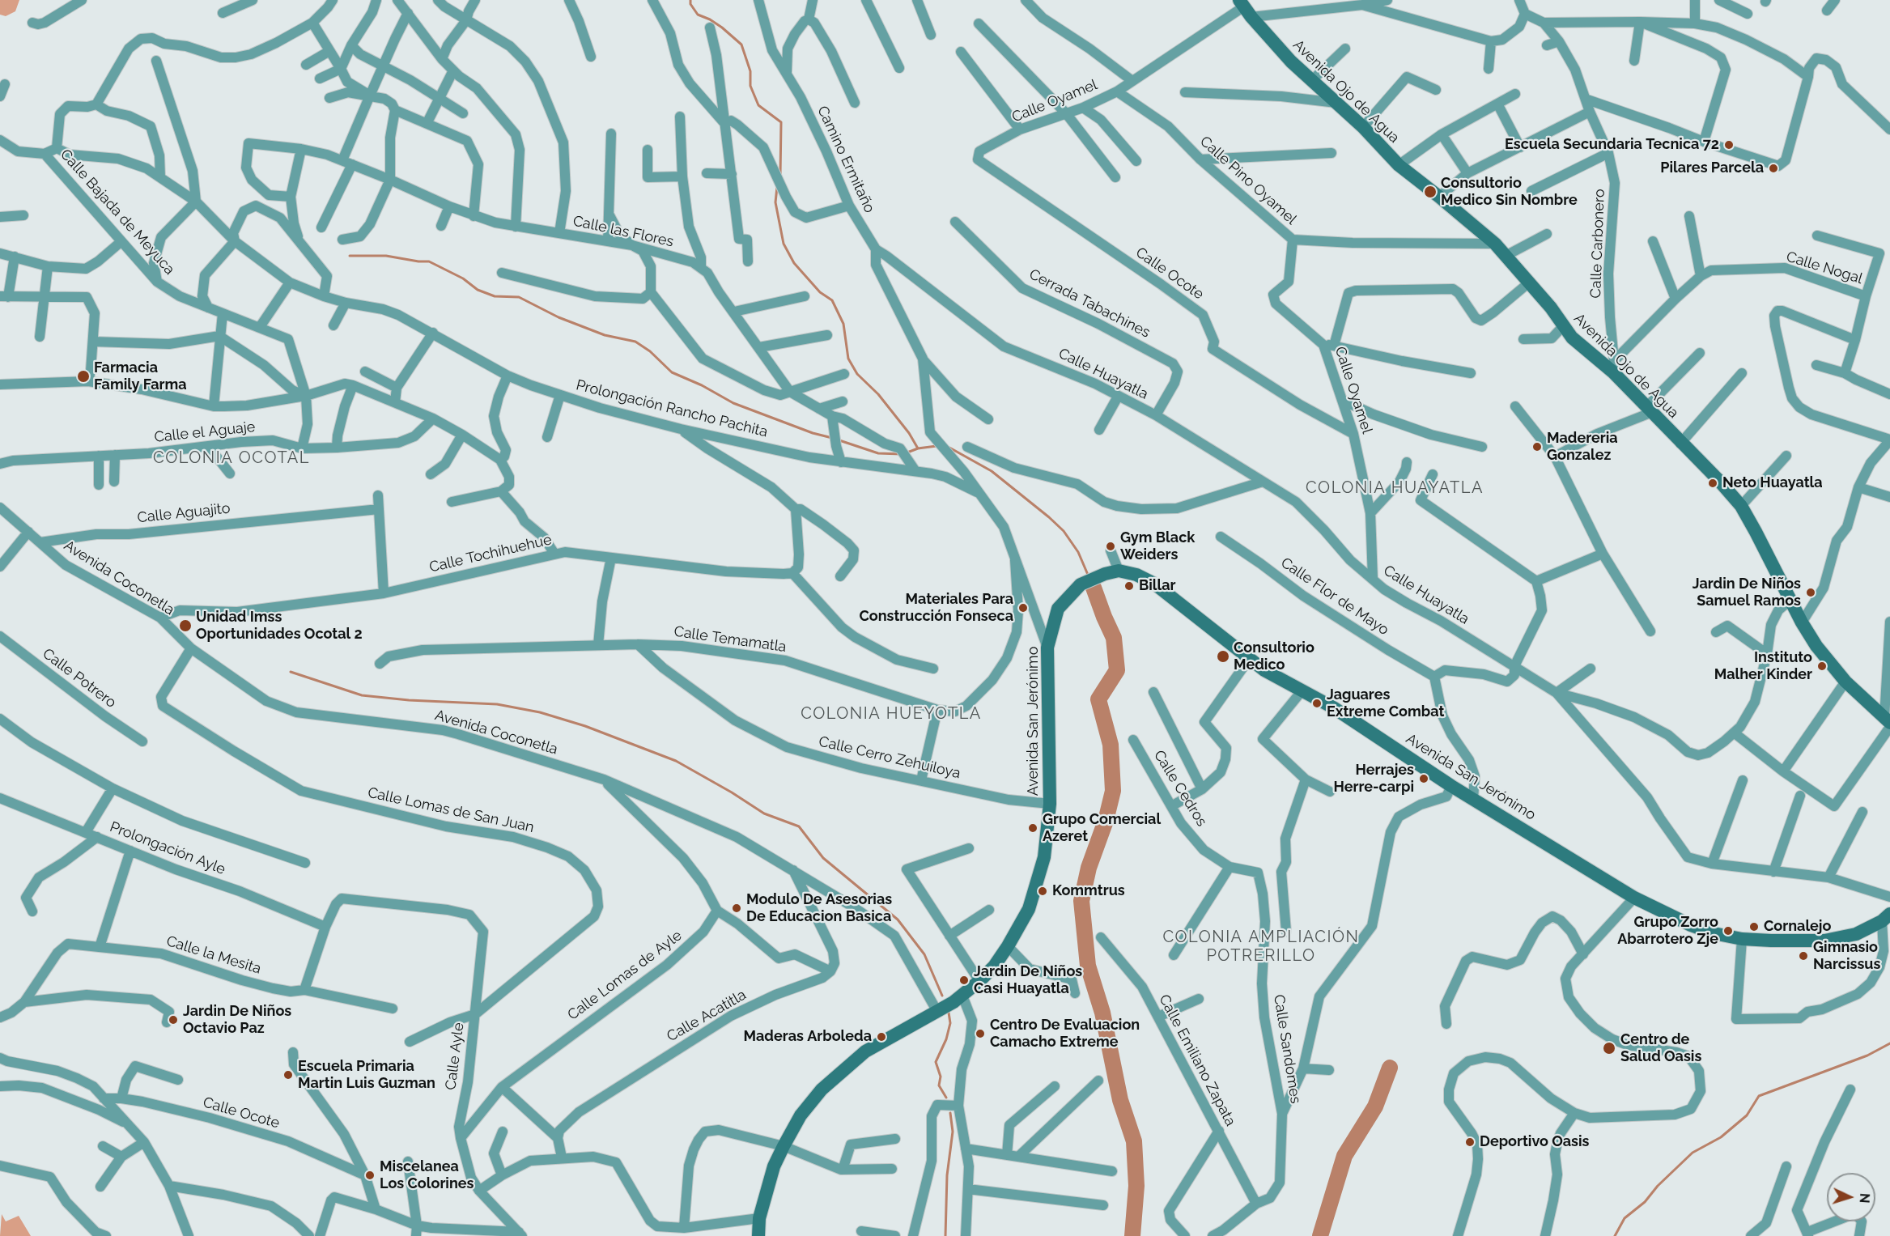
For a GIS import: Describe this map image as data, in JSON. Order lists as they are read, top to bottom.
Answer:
{
  "streets": {
    "main road": ["Avenida Ojo de Agua", "Avenida San Jerónimo"],
    "street": [
      "Calle Oyamel",
      "Camino Ermitaño",
      "Calle Pino Oyamel",
      "Calle Bajada de Meyuca",
      "Calle las Flores",
      "Calle Carbonero",
      "Calle Nogal",
      "Calle Ocote",
      "Cerrada Tabachines",
      "Calle Huayatla",
      "Prolongación Rancho Pachita",
      "Calle el Aguaje",
      "Calle Aguajito",
      "Calle Tochihuehue",
      "Avenida Coconetla",
      "Calle Flor de Mayo",
      "Calle Temamatla",
      "Calle Potrero",
      "Calle Cerro Zehuiloya",
      "Calle Cedros",
      "Calle Lomas de San Juan",
      "Prolongación Ayle",
      "Calle la Mesita",
      "Calle Lomas de Ayle",
      "Calle Acatitla",
      "Calle Sandomes",
      "Calle Ayle",
      "Calle Emiliano Zapata"
    ]
  },
  "crossings": [
    ["Avenida Ojo de Agua", "Calle Oyamel"],
    ["Avenida Ojo de Agua", "Calle Pino Oyamel"],
    ["Avenida Ojo de Agua", "Calle Carbonero"],
    ["Avenida Ojo de Agua", "Calle Nogal"],
    ["Avenida Ojo de Agua", "Calle Huayatla"],
    ["Calle Oyamel", "Calle Pino Oyamel"],
    ["Calle Oyamel", "Calle Ocote"],
    ["Calle Oyamel", "Calle Huayatla"],
    ["Camino Ermitaño", "Calle Huayatla"],
    ["Camino Ermitaño", "Prolongación Rancho Pachita"],
    ["Camino Ermitaño", "Calle Temamatla"],
    ["Calle Bajada de Meyuca", "Calle el Aguaje"],
    ["Calle Carbonero", "Calle Nogal"],
    ["Cerrada Tabachines", "Calle Huayatla"],
    ["Calle Aguajito", "Avenida Coconetla"],
    ["Calle Tochihuehue", "Avenida Coconetla"],
    ["Avenida Coconetla", "Avenida San Jerónimo"],
    ["Avenida Coconetla", "Calle Lomas de San Juan"],
    ["Calle Temamatla", "Calle Cerro Zehuiloya"],
    ["Avenida San Jerónimo", "Calle Cerro Zehuiloya"],
    ["Calle Cedros", "Calle Sandomes"],
    ["Calle Lomas de San Juan", "Calle Ayle"],
    ["Prolongación Ayle", "Calle Ayle"],
    ["Calle Lomas de Ayle", "Calle Ayle"]
  ],
  "districts": [
    "COLONIA OCOTAL",
    "COLONIA HUAYATLA",
    "COLONIA HUEYOTLA",
    "COLONIA AMPLIACIÓN POTRERILLO"
  ],
  "places": [
    "Escuela Secundaria Tecnica 72",
    "Pilares Parcela",
    "Consultorio Medico Sin Nombre",
    "Farmacia Family Farma",
    "Madereria Gonzalez",
    "Neto Huayatla",
    "Gym Black Weiders",
    "Billar",
    "Jardin De Niños Samuel Ramos",
    "Materiales Para Construcción Fonseca",
    "Unidad Imss Oportunidades Ocotal 2",
    "Consultorio Medico",
    "Instituto Malher Kinder",
    "Jaguares Extreme Combat",
    "Herrajes Herre-carpi",
    "Grupo Comercial Azeret",
    "Kommtrus",
    "Modulo De Asesorias De Educacion Basica",
    "Cornalejo",
    "Grupo Zorro Abarrotero Zje",
    "Gimnasio Narcissus",
    "Jardin De Niños Casi Huayatla",
    "Jardin De Niños Octavio Paz",
    "Centro De Evaluacion Camacho Extreme",
    "Maderas Arboleda",
    "Centro de Salud Oasis",
    "Escuela Primaria Martin Luis Guzman",
    "Deportivo Oasis",
    "Miscelanea Los Colorines"
  ],
  "north": "right"
}
